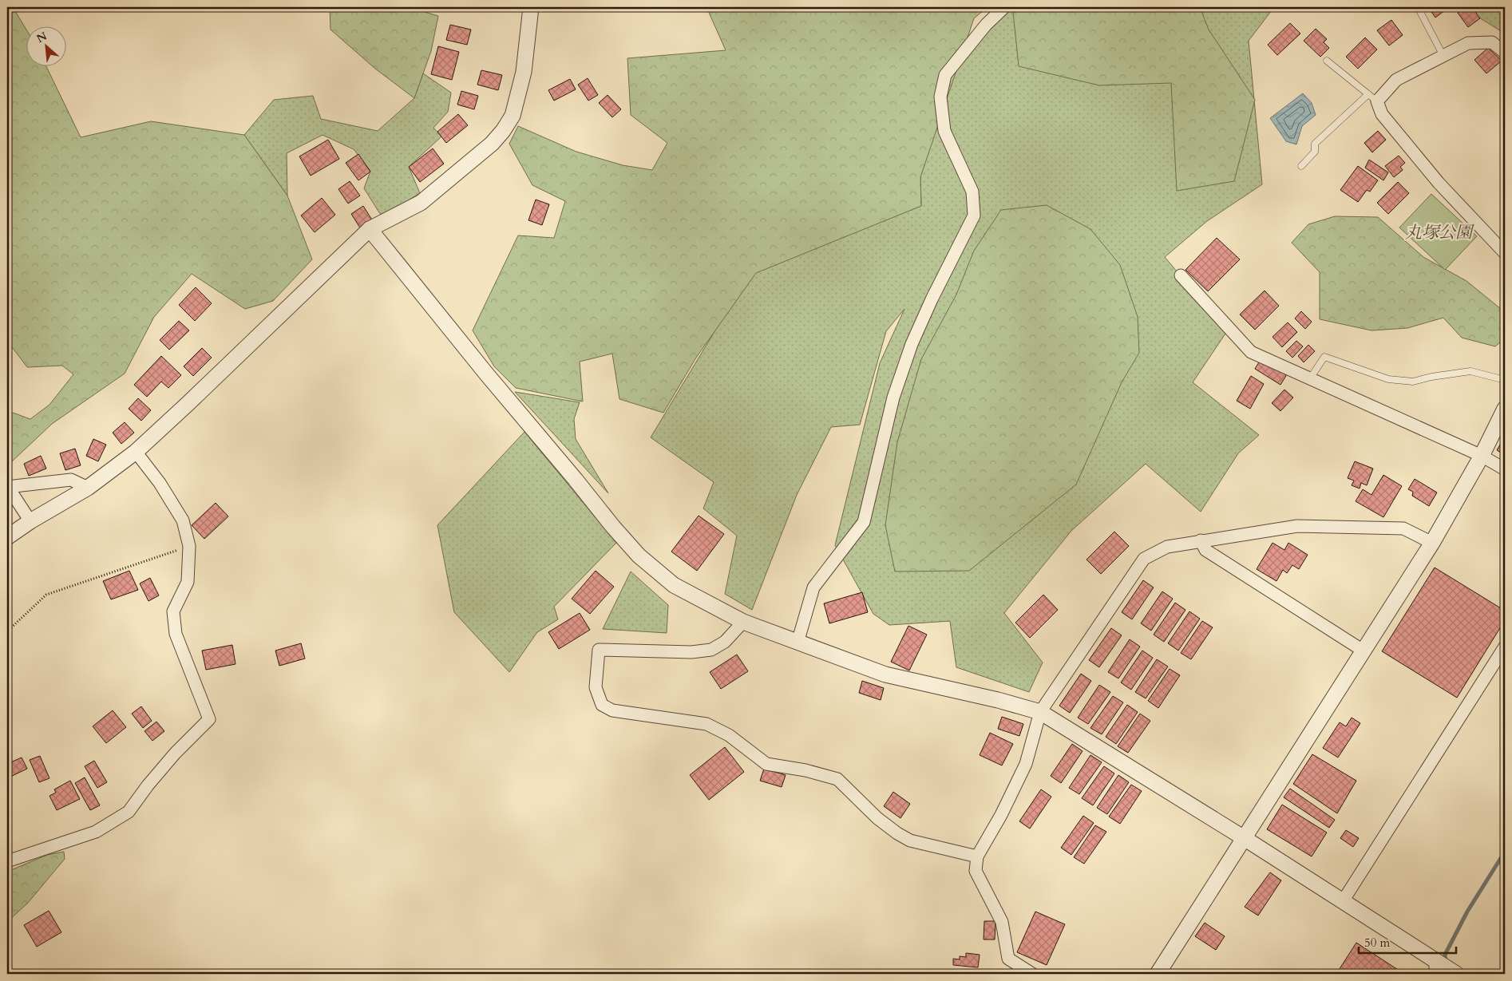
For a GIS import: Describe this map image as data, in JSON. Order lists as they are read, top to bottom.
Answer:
{
  "parks": ["丸塚公園"],
  "scale_bar": "50 m",
  "north": "top left"
}
